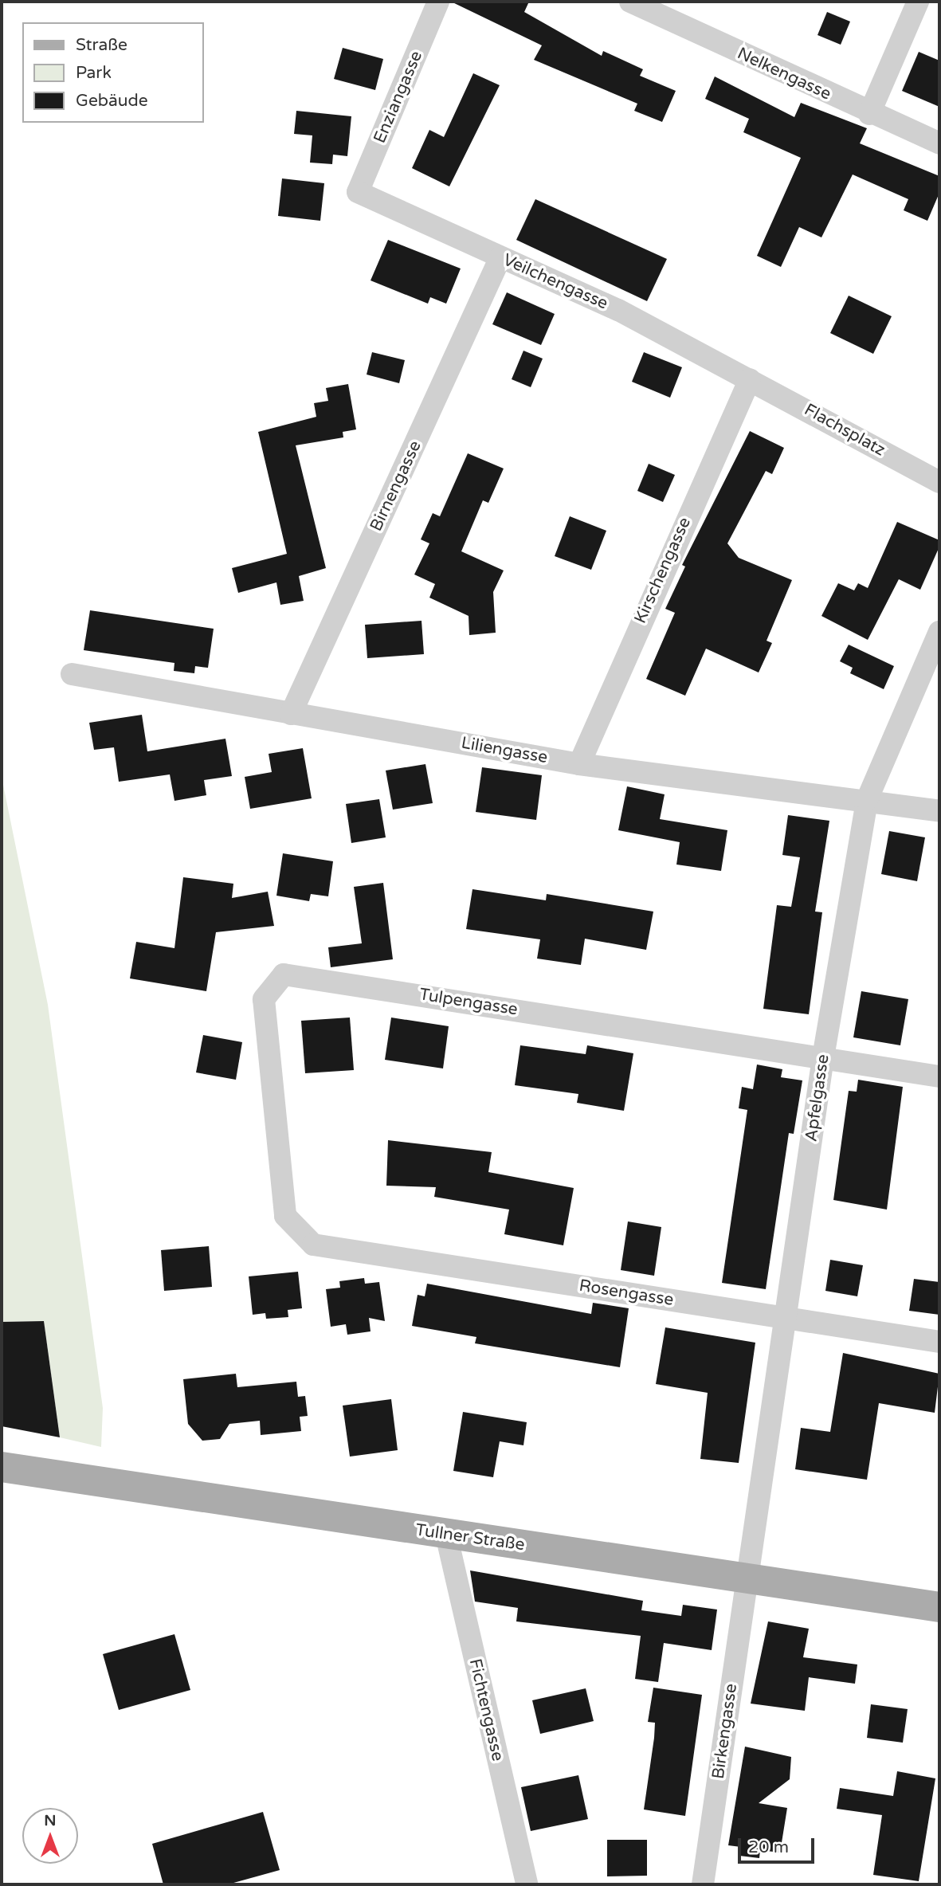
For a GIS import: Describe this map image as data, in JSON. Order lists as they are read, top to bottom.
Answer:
{
  "streets": {
    "main road": ["Tullner Straße"],
    "street": [
      "Nelkengasse",
      "Enziangasse",
      "Veilchengasse",
      "Flachsplatz",
      "Birnengasse",
      "Kirschengasse",
      "Liliengasse",
      "Tulpengasse",
      "Apfelgasse",
      "Rosengasse",
      "Fichtengasse",
      "Birkengasse"
    ]
  },
  "crossings": [
    ["Enziangasse", "Veilchengasse"],
    ["Veilchengasse", "Flachsplatz"],
    ["Veilchengasse", "Birnengasse"],
    ["Veilchengasse", "Kirschengasse"],
    ["Flachsplatz", "Kirschengasse"],
    ["Birnengasse", "Liliengasse"],
    ["Kirschengasse", "Liliengasse"],
    ["Liliengasse", "Apfelgasse"],
    ["Tulpengasse", "Apfelgasse"],
    ["Tulpengasse", "Rosengasse"],
    ["Apfelgasse", "Rosengasse"],
    ["Apfelgasse", "Tullner Straße"],
    ["Apfelgasse", "Birkengasse"],
    ["Tullner Straße", "Fichtengasse"],
    ["Tullner Straße", "Birkengasse"]
  ],
  "legend": ["Straße", "Park", "Gebäude"],
  "scale_bar": "20 m",
  "north": "top"
}
